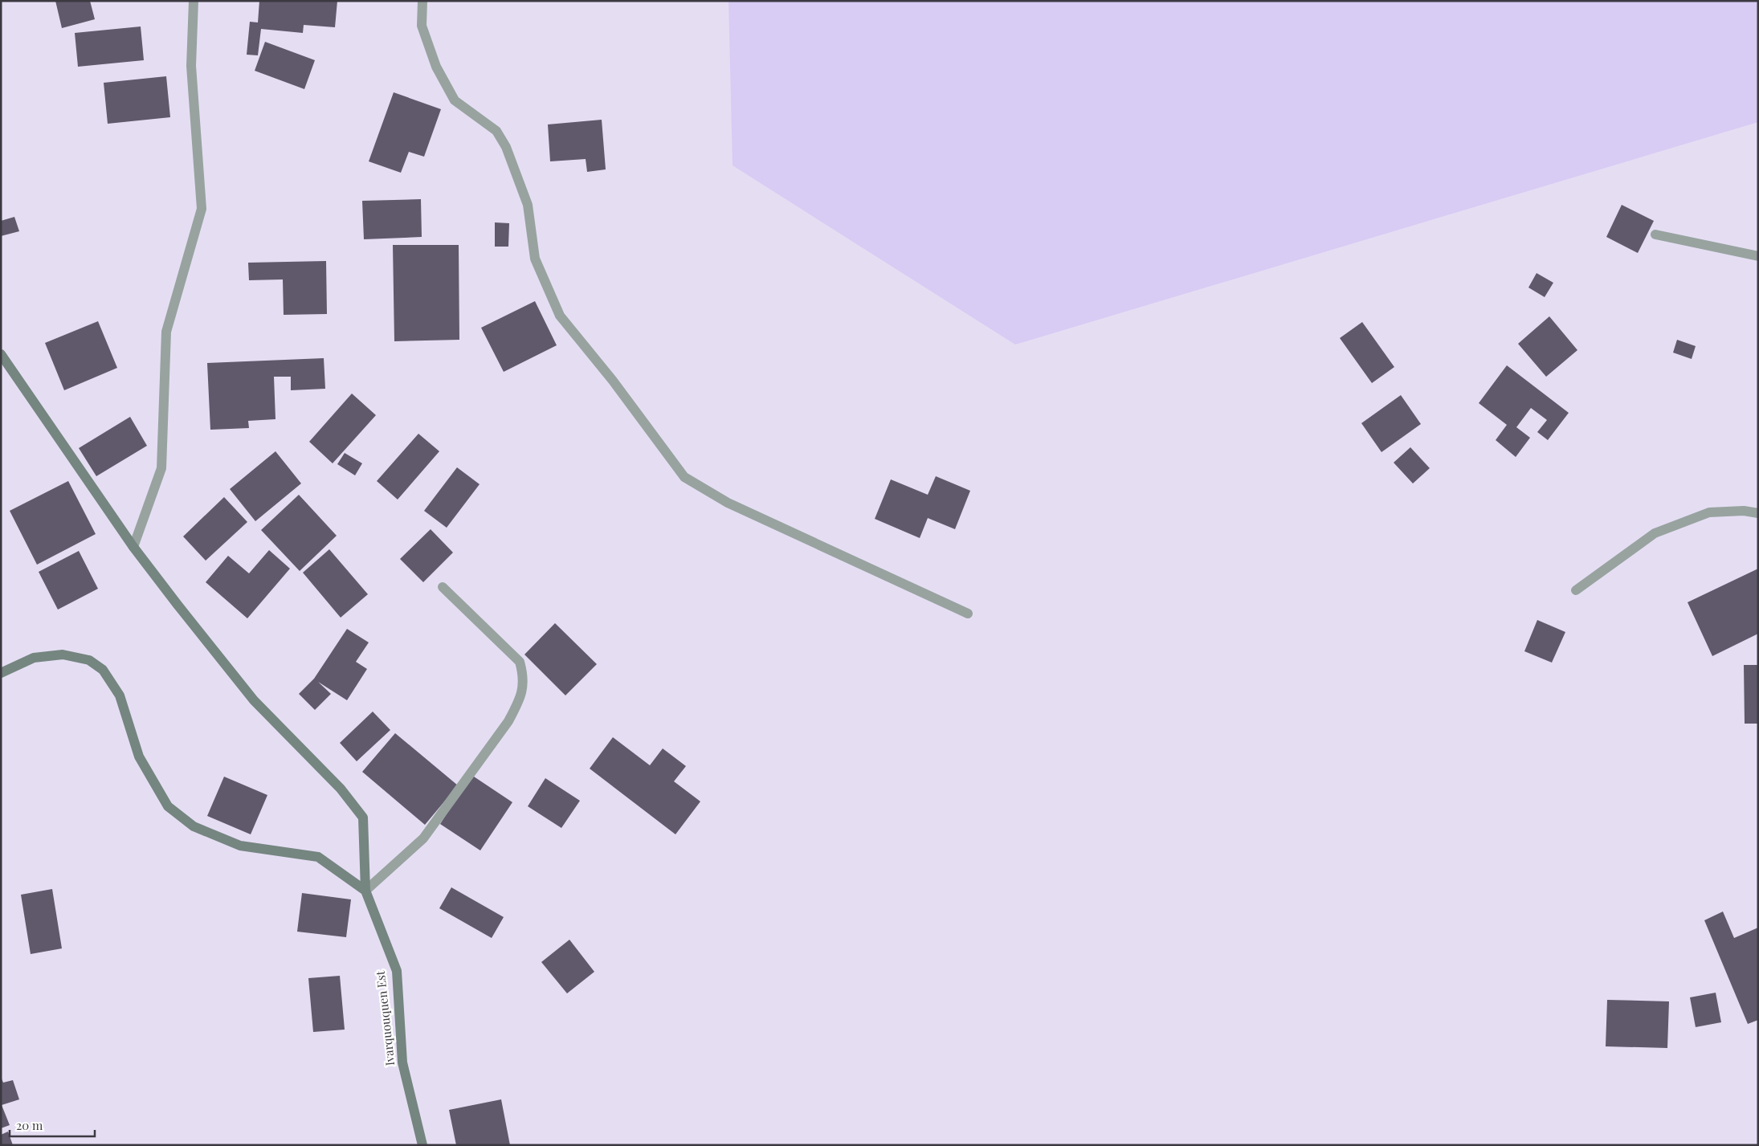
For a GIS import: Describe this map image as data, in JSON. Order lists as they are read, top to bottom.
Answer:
{
  "streets": {
    "street": ["Ivarquouquen Est"]
  },
  "scale_bar": "20 m"
}
